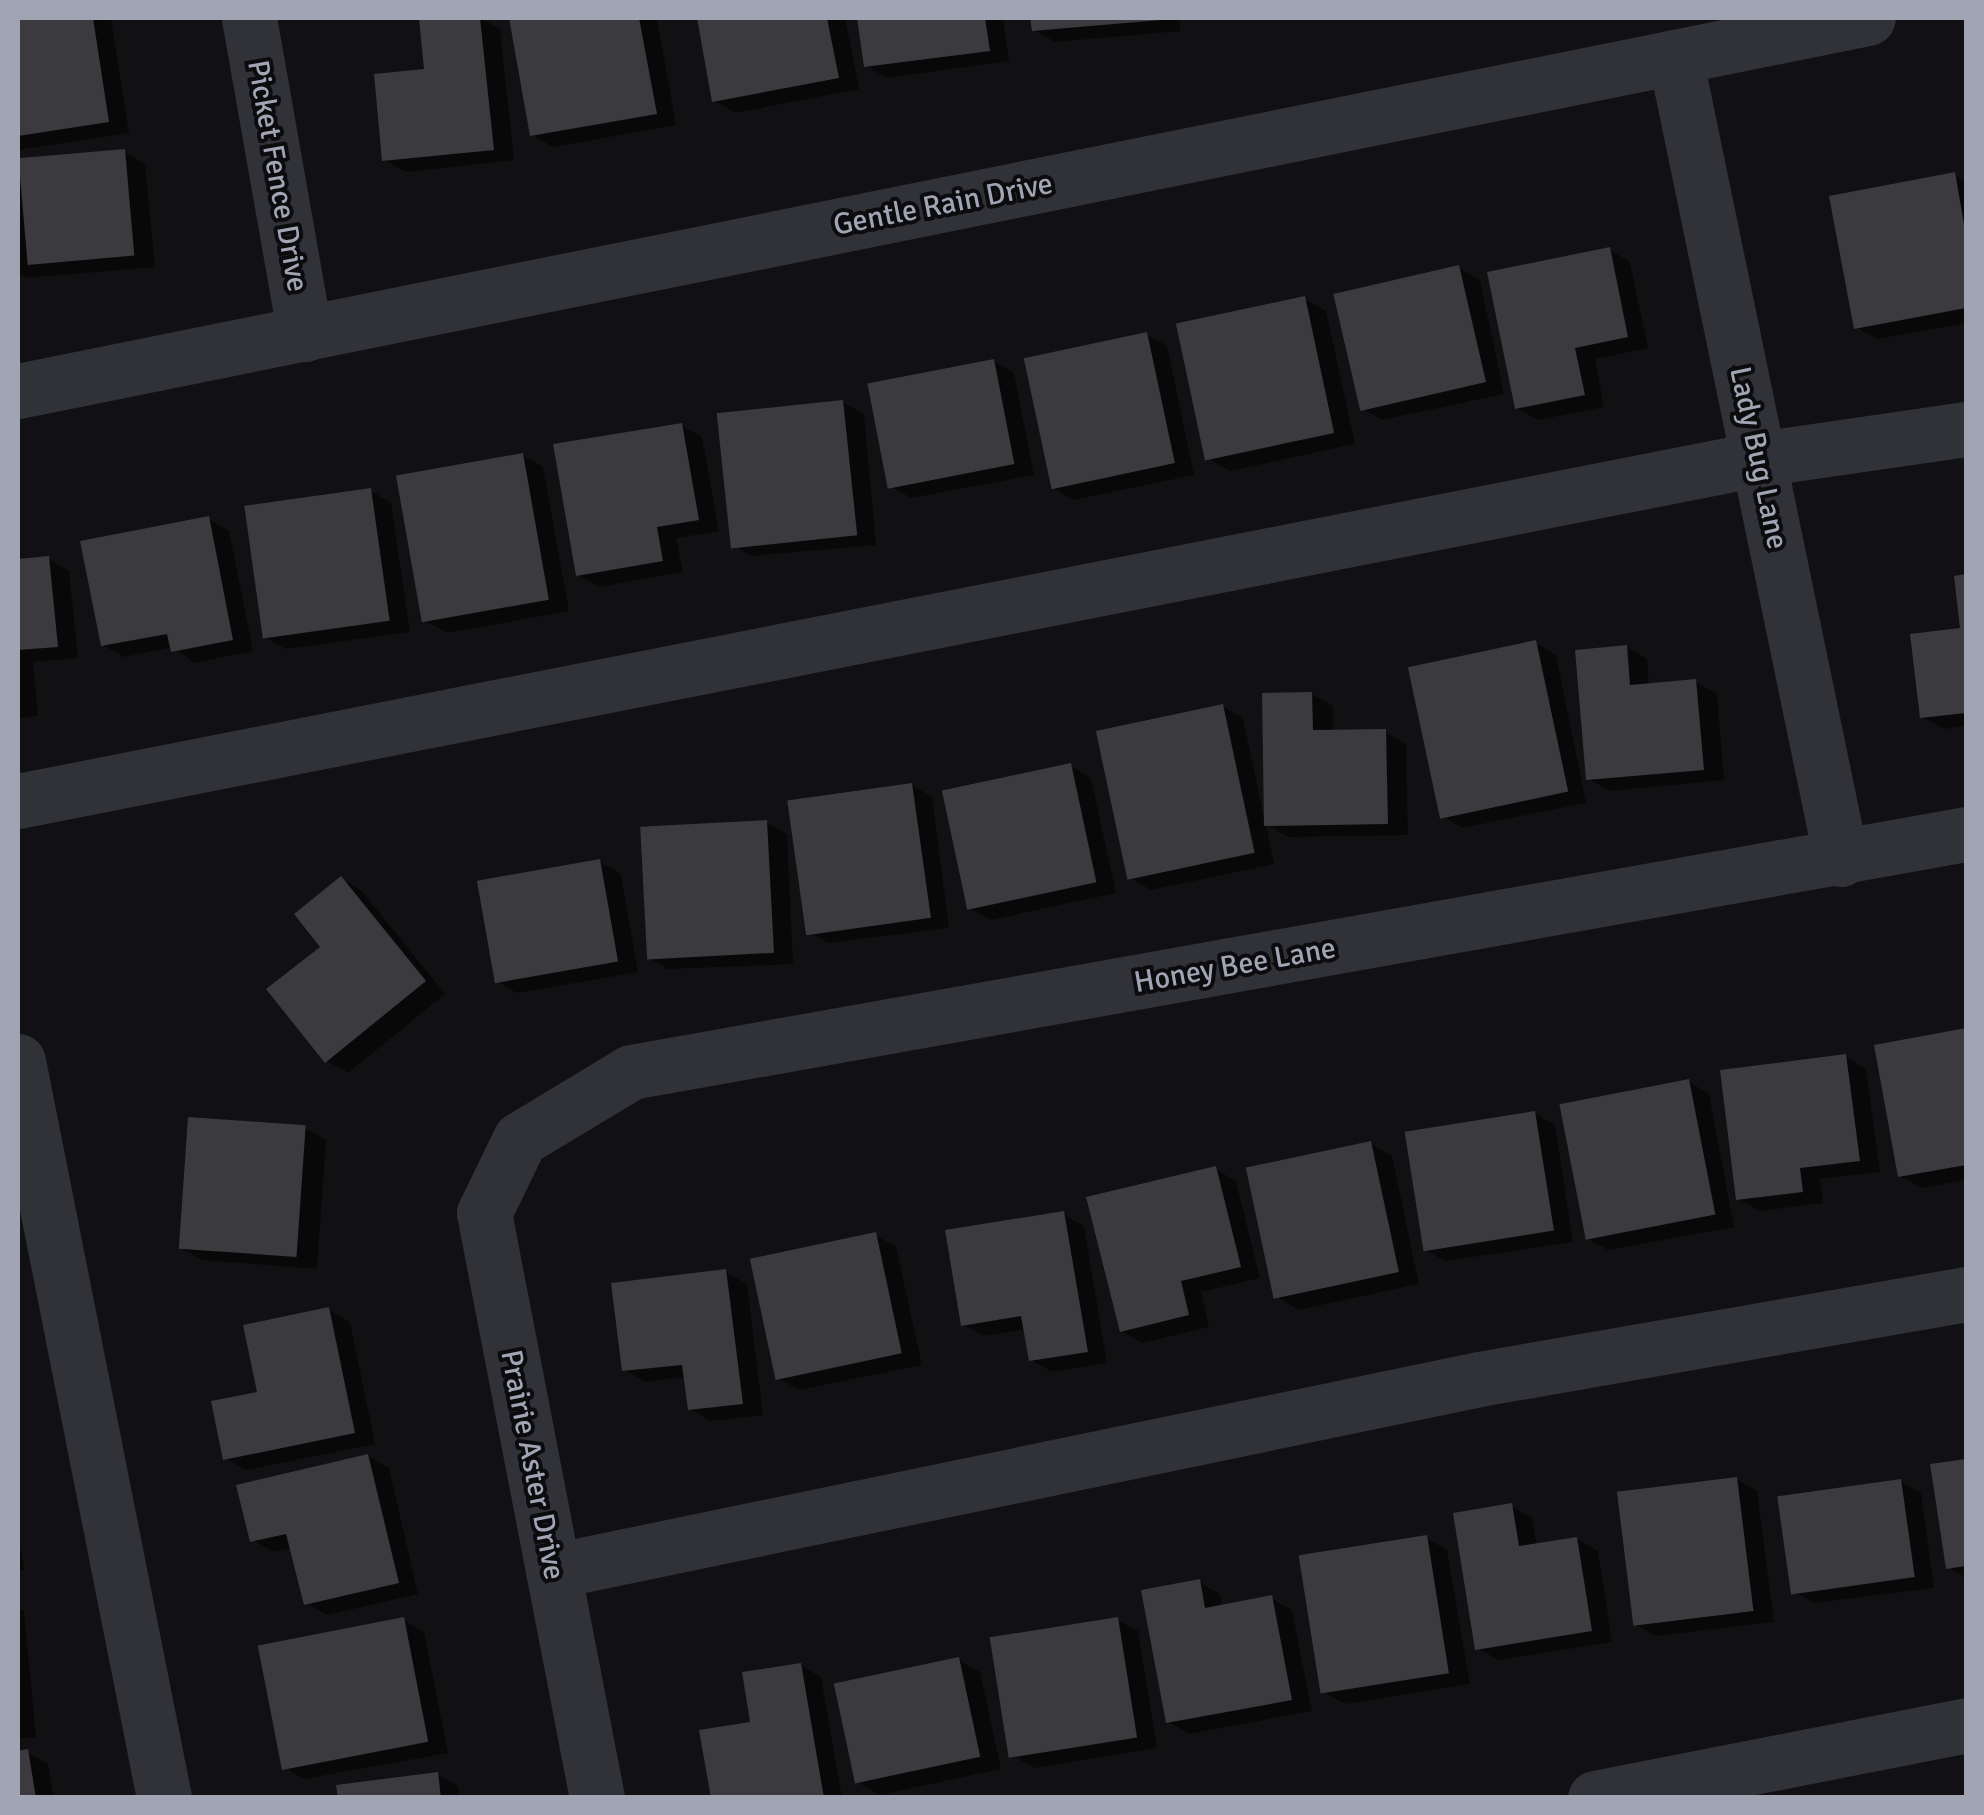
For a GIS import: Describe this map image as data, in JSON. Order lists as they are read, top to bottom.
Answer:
{
  "streets": {
    "street": [
      "Picket Fence Drive",
      "Gentle Rain Drive",
      "Lady Bug Lane",
      "Honey Bee Lane",
      "Prairie Aster Drive"
    ]
  },
  "crossings": [
    ["Picket Fence Drive", "Gentle Rain Drive"],
    ["Gentle Rain Drive", "Lady Bug Lane"],
    ["Lady Bug Lane", "Honey Bee Lane"],
    ["Honey Bee Lane", "Prairie Aster Drive"]
  ]
}
